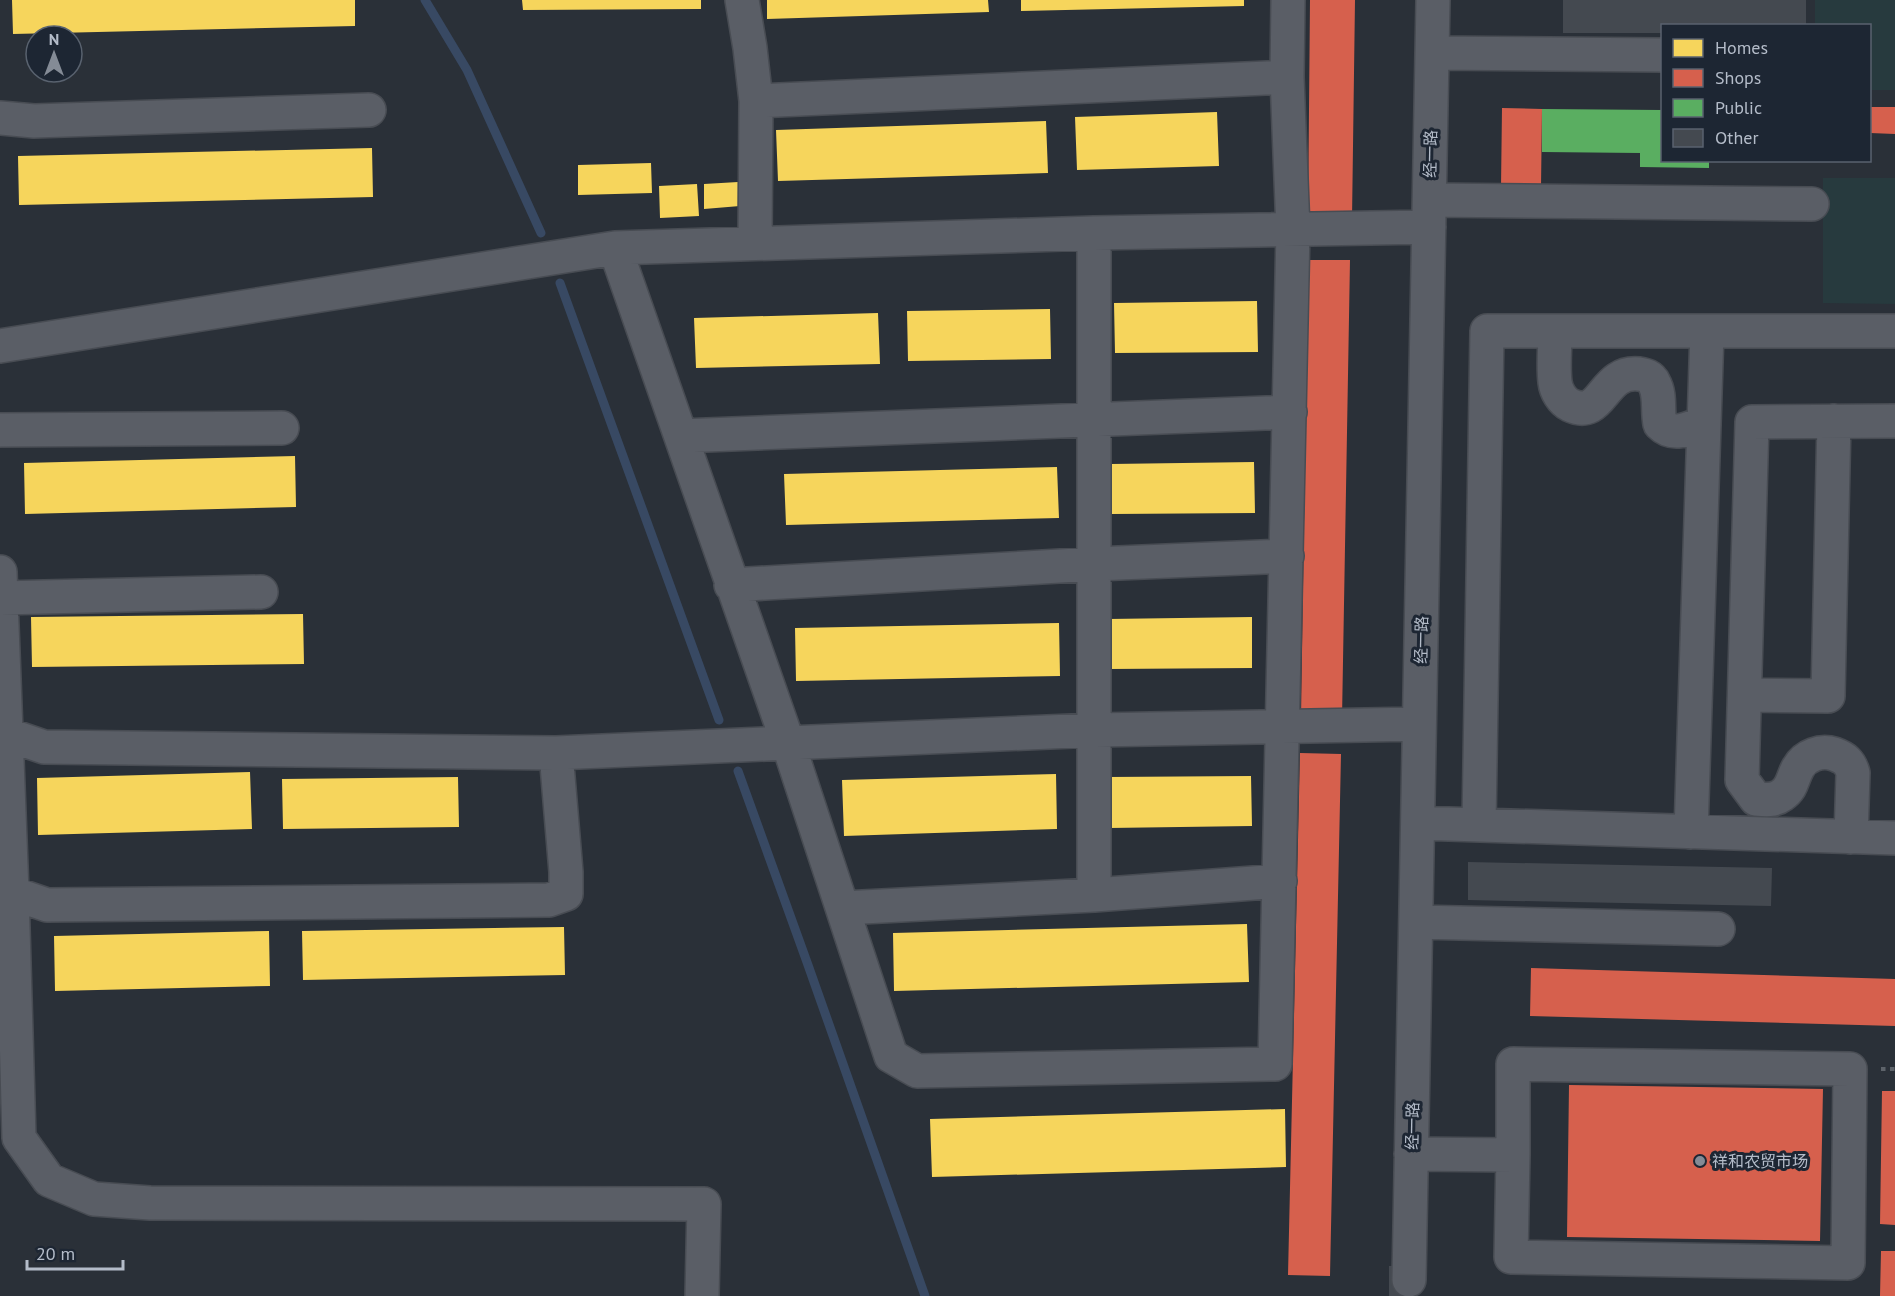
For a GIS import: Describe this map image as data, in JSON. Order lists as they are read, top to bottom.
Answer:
{
  "streets": {
    "street": ["经一路"]
  },
  "places": ["祥和农贸市场"],
  "legend": [
    "Homes",
    "Shops",
    "Public",
    "Other"
  ],
  "scale_bar": "20 m",
  "north": "top"
}
